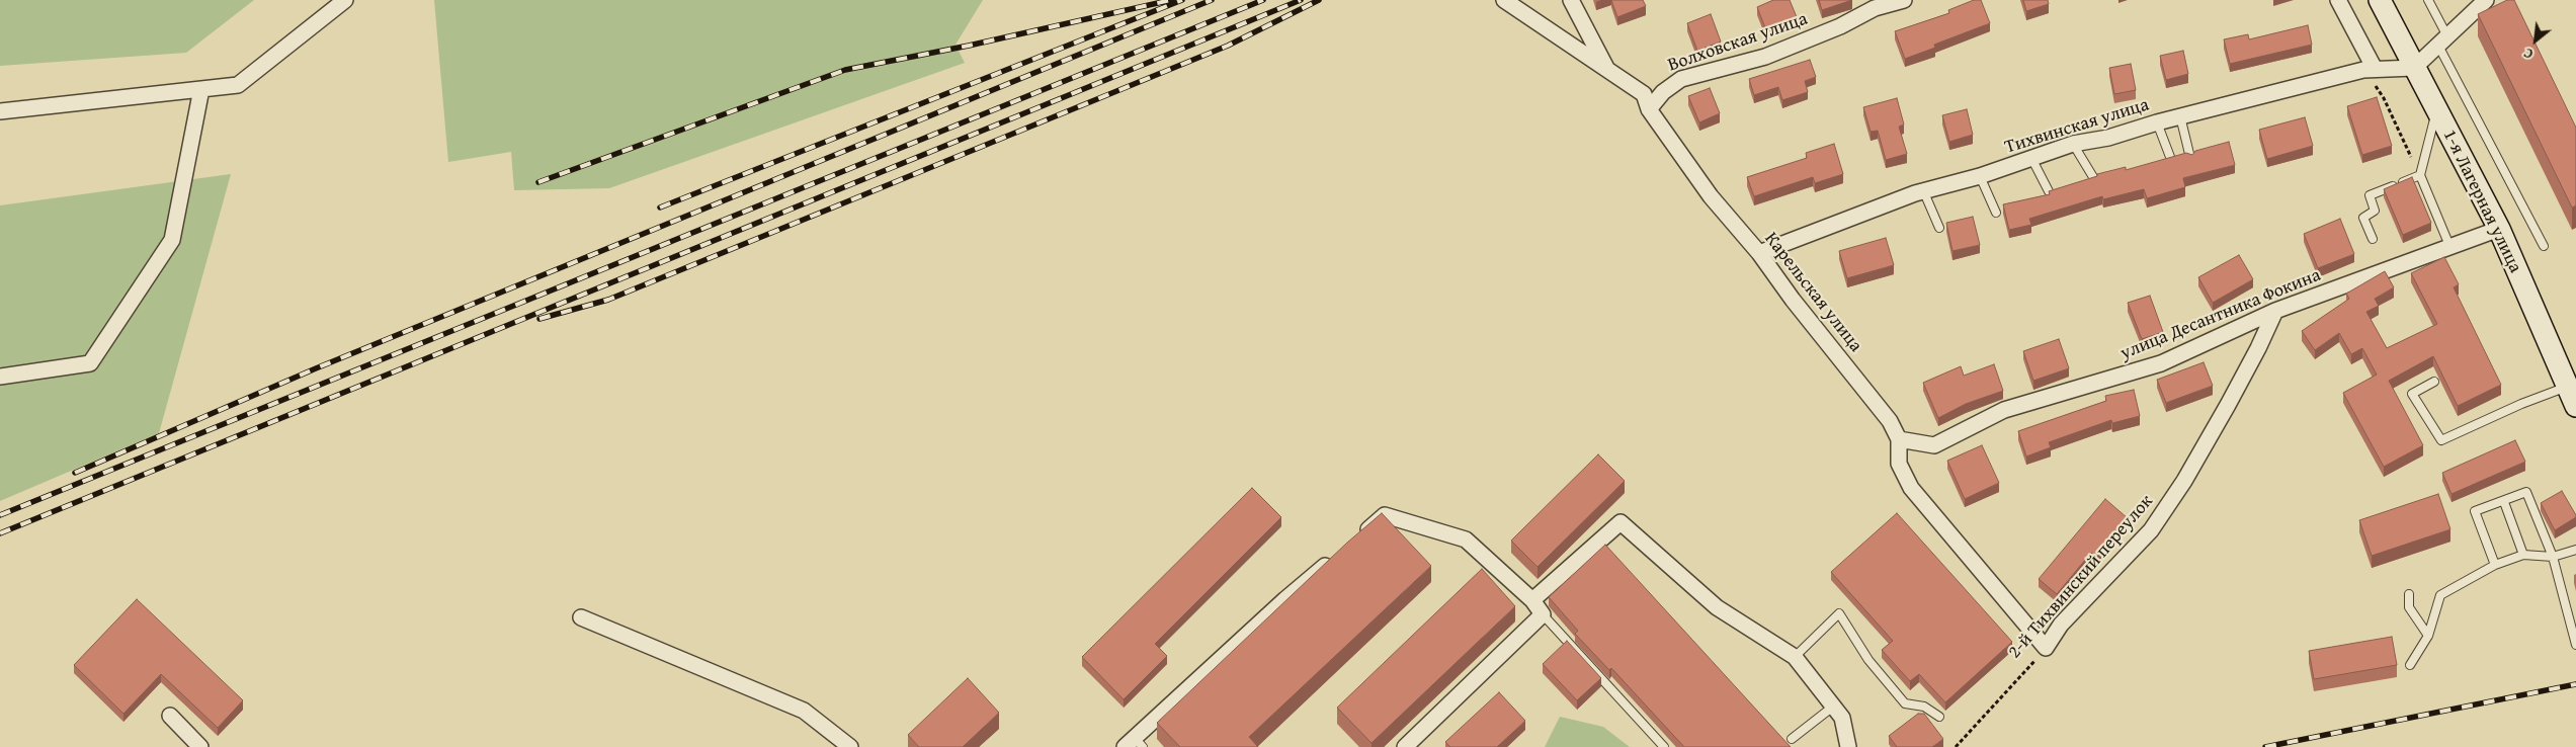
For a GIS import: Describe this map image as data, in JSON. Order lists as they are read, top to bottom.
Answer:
{
  "streets": {
    "main road": ["1-я Лагерная улица"],
    "street": [
      "Волховская улица",
      "Тихвинская улица",
      "Карельская улица",
      "улица Десантника Фокина",
      "2-й Тихвинский переулок"
    ]
  },
  "crossings": [
    ["Волховская улица", "Карельская улица"],
    ["Тихвинская улица", "1-я Лагерная улица"],
    ["Тихвинская улица", "Карельская улица"],
    ["1-я Лагерная улица", "улица Десантника Фокина"],
    ["Карельская улица", "улица Десантника Фокина"],
    ["Карельская улица", "2-й Тихвинский переулок"],
    ["улица Десантника Фокина", "2-й Тихвинский переулок"]
  ],
  "north": "bottom left"
}
